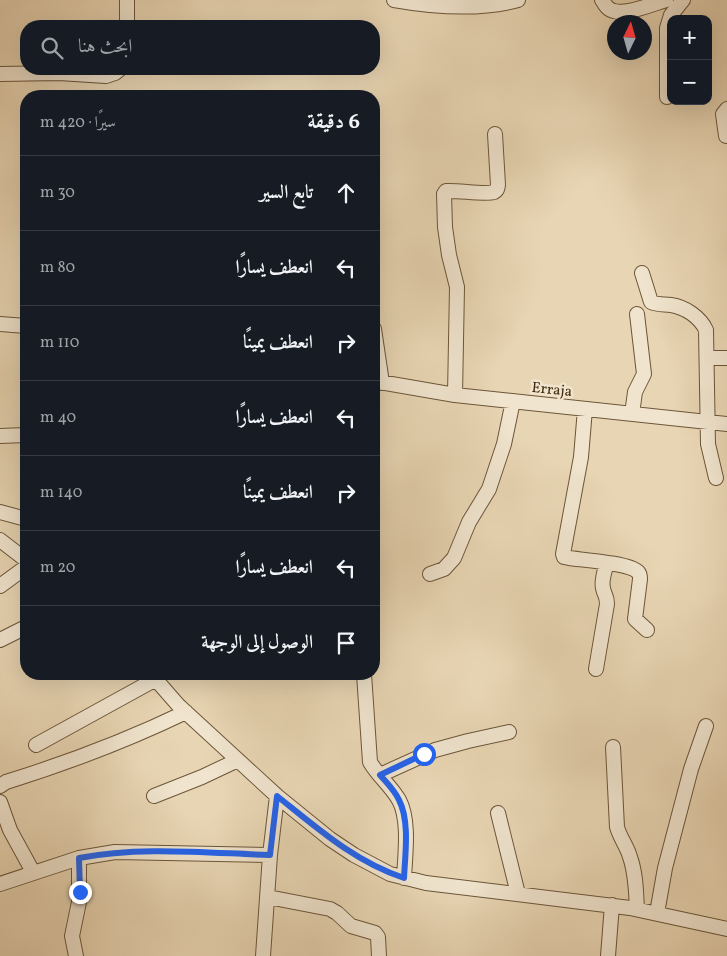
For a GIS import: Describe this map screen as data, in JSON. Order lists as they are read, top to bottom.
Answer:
{
  "streets": {
    "street": ["Erraja"]
  },
  "north": "top",
  "page": {
    "map_buttons": ["+", "−"],
    "search": "ابحث هنا",
    "heading": ["6 دقيقة", "سيرًا · 420 m"],
    "list": [
      ["تابع السير", "30 m"],
      ["انعطف يسارًا", "80 m"],
      ["انعطف يمينًا", "110 m"],
      ["انعطف يسارًا", "40 m"],
      ["انعطف يمينًا", "140 m"],
      ["انعطف يسارًا", "20 m"],
      "الوصول إلى الوجهة"
    ]
  }
}
